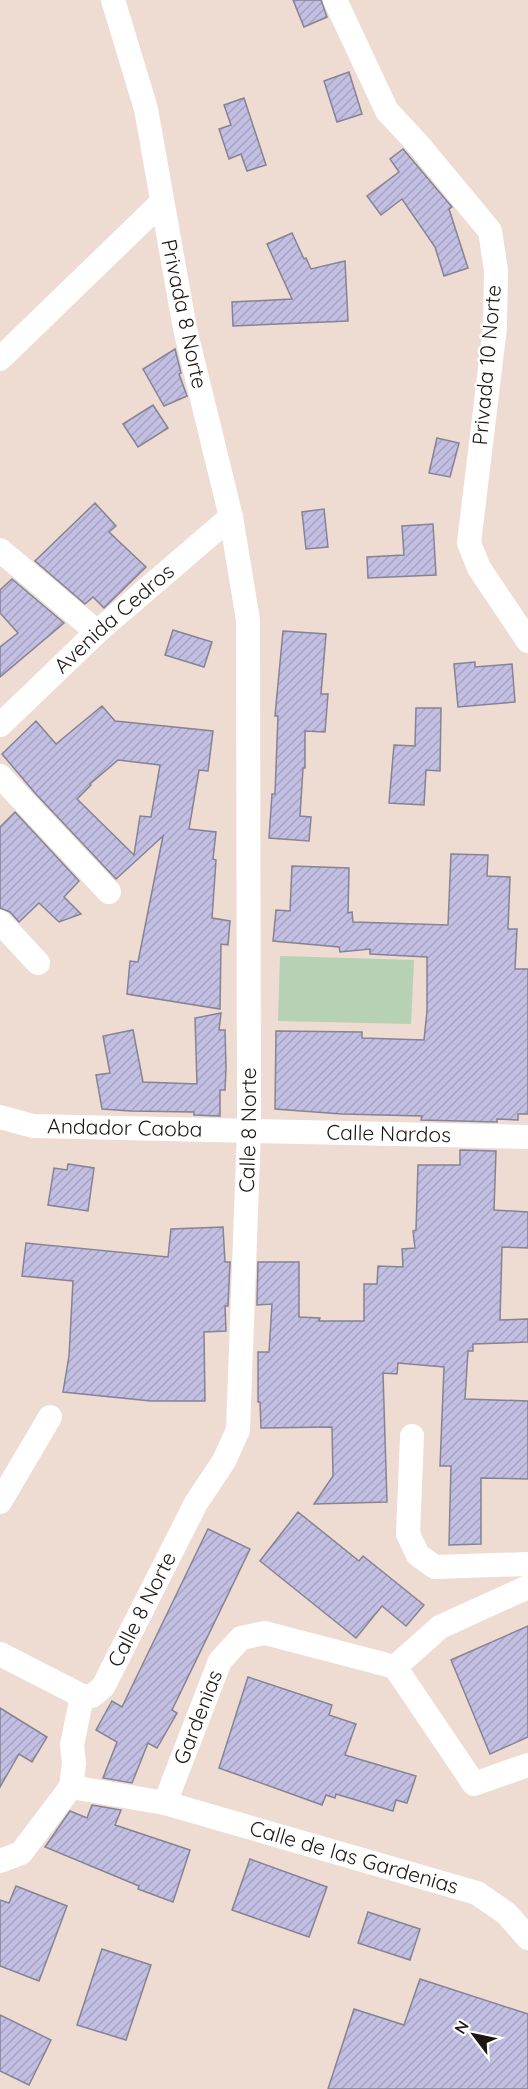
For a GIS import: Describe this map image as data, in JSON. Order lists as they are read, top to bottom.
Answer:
{
  "streets": {
    "street": [
      "Privada 8 Norte",
      "Privada 10 Norte",
      "Avenida Cedros",
      "Andador Caoba",
      "Calle 8 Norte",
      "Calle Nardos",
      "Gardenias",
      "Calle de las Gardenias"
    ]
  },
  "crossings": [
    ["Privada 8 Norte", "Avenida Cedros"],
    ["Privada 8 Norte", "Calle 8 Norte"],
    ["Avenida Cedros", "Calle 8 Norte"],
    ["Andador Caoba", "Calle 8 Norte"],
    ["Andador Caoba", "Calle Nardos"],
    ["Calle 8 Norte", "Calle Nardos"],
    ["Gardenias", "Calle de las Gardenias"]
  ],
  "north": "top left"
}
